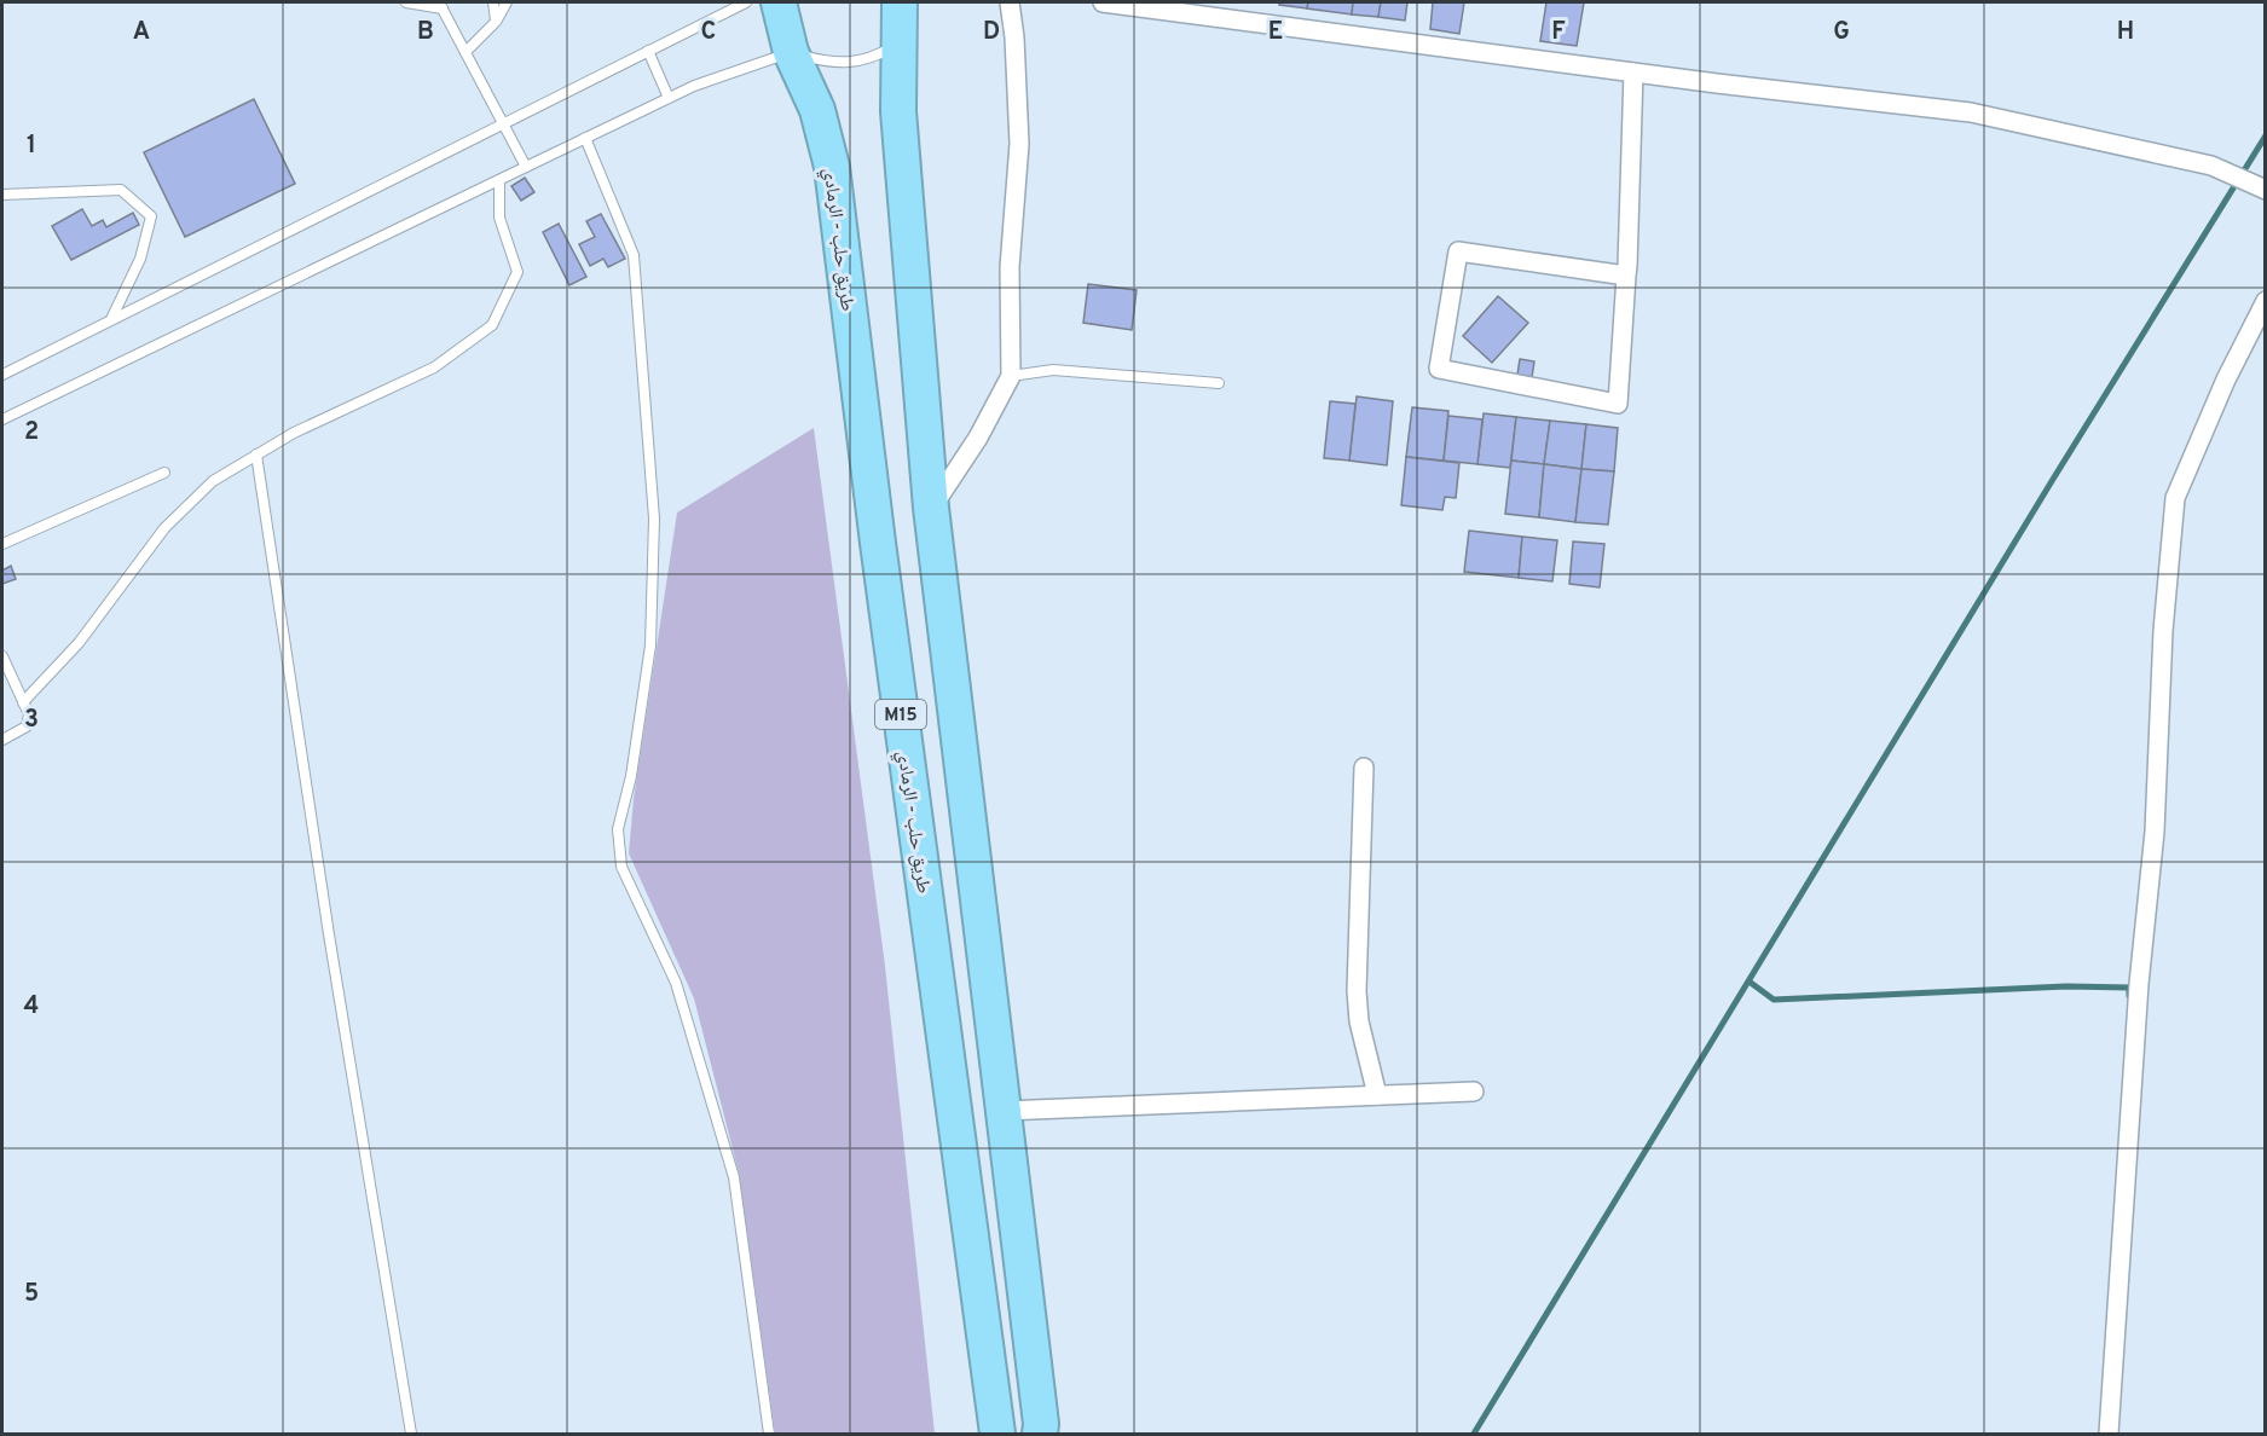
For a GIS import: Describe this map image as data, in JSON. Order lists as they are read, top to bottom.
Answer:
{
  "streets": {
    "highway": ["طريق حلب - الرمادي", "M15"]
  },
  "grid": {
    "columns": [
      "A",
      "B",
      "C",
      "D",
      "E",
      "F",
      "G",
      "H"
    ],
    "rows": [
      "1",
      "2",
      "3",
      "4",
      "5"
    ]
  }
}
